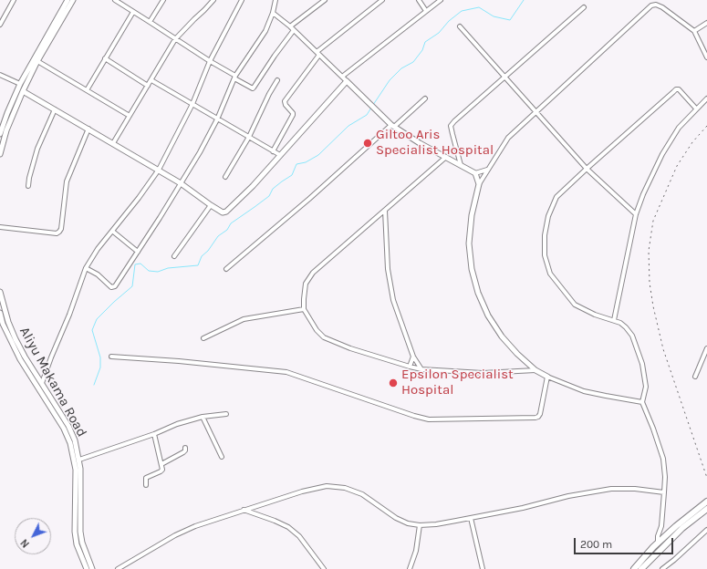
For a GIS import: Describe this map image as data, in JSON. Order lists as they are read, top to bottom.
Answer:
{
  "streets": {
    "street": ["Aliyu Makama Road"]
  },
  "places": ["Giltoo Aris Specialist Hospital", "Epsilon Specialist Hospital"],
  "scale_bar": "200 m",
  "north": "bottom left"
}
